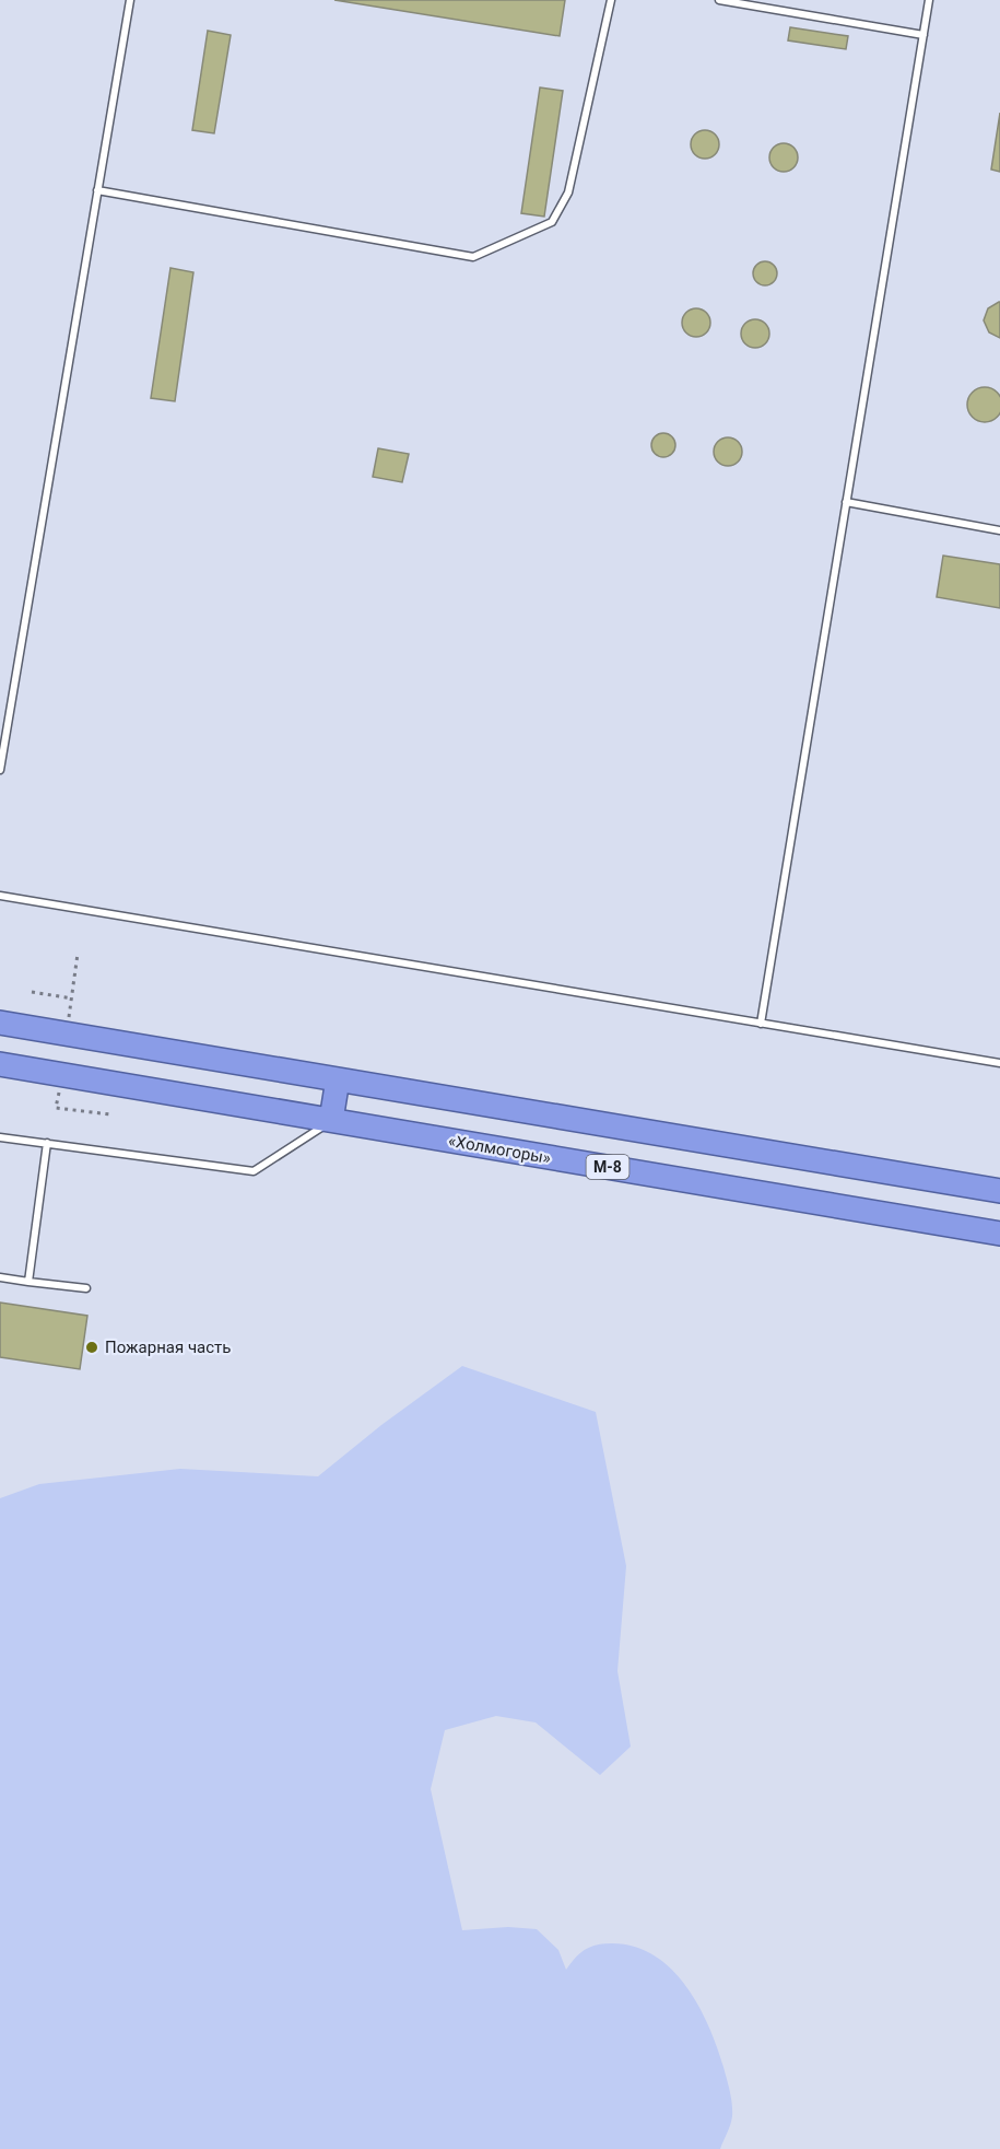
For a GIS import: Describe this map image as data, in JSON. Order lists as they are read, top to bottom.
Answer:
{
  "streets": {
    "highway": ["«Холмогоры»", "М-8"]
  },
  "places": ["Пожарная часть"]
}
